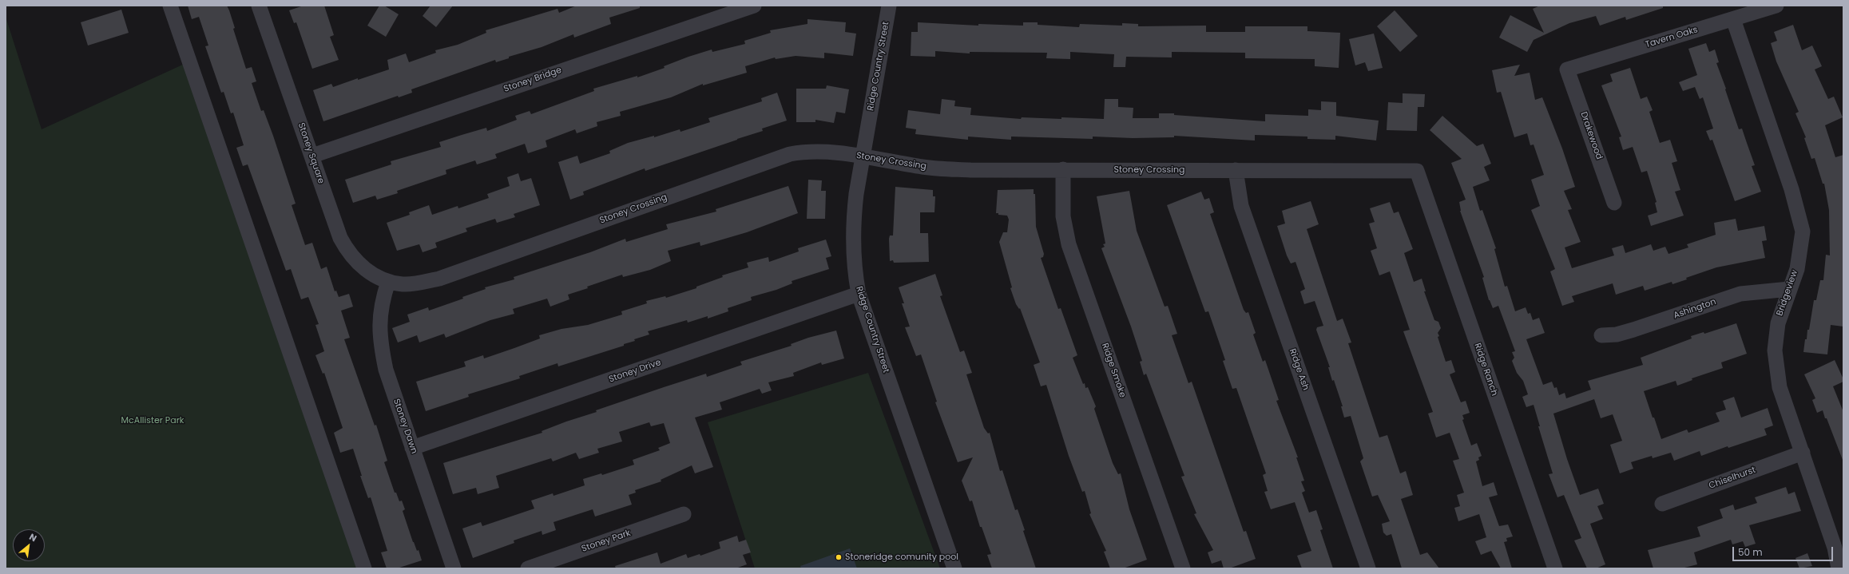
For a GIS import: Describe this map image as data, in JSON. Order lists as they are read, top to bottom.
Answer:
{
  "streets": {
    "street": [
      "Tavern Oaks",
      "Ridge Country Street",
      "Stoney Bridge",
      "Drakewood",
      "Stoney Square",
      "Stoney Crossing",
      "Bridgeview",
      "Ashington",
      "Ridge Ash",
      "Ridge Ranch",
      "Ridge Smoke",
      "Stoney Drive",
      "Stoney Dawn",
      "Chiselhurst",
      "Stoney Park"
    ]
  },
  "crossings": [
    ["Tavern Oaks", "Drakewood"],
    ["Tavern Oaks", "Bridgeview"],
    ["Ridge Country Street", "Stoney Crossing"],
    ["Ridge Country Street", "Stoney Drive"],
    ["Stoney Bridge", "Stoney Square"],
    ["Stoney Square", "Stoney Crossing"],
    ["Stoney Square", "Stoney Dawn"],
    ["Stoney Crossing", "Ridge Ash"],
    ["Stoney Crossing", "Ridge Ranch"],
    ["Stoney Crossing", "Ridge Smoke"],
    ["Stoney Crossing", "Stoney Dawn"],
    ["Bridgeview", "Ashington"],
    ["Bridgeview", "Chiselhurst"],
    ["Stoney Drive", "Stoney Dawn"]
  ],
  "parks": ["McAllister Park"],
  "places": ["Stoneridge comunity pool"],
  "scale_bar": "50 m",
  "north": "top right"
}
